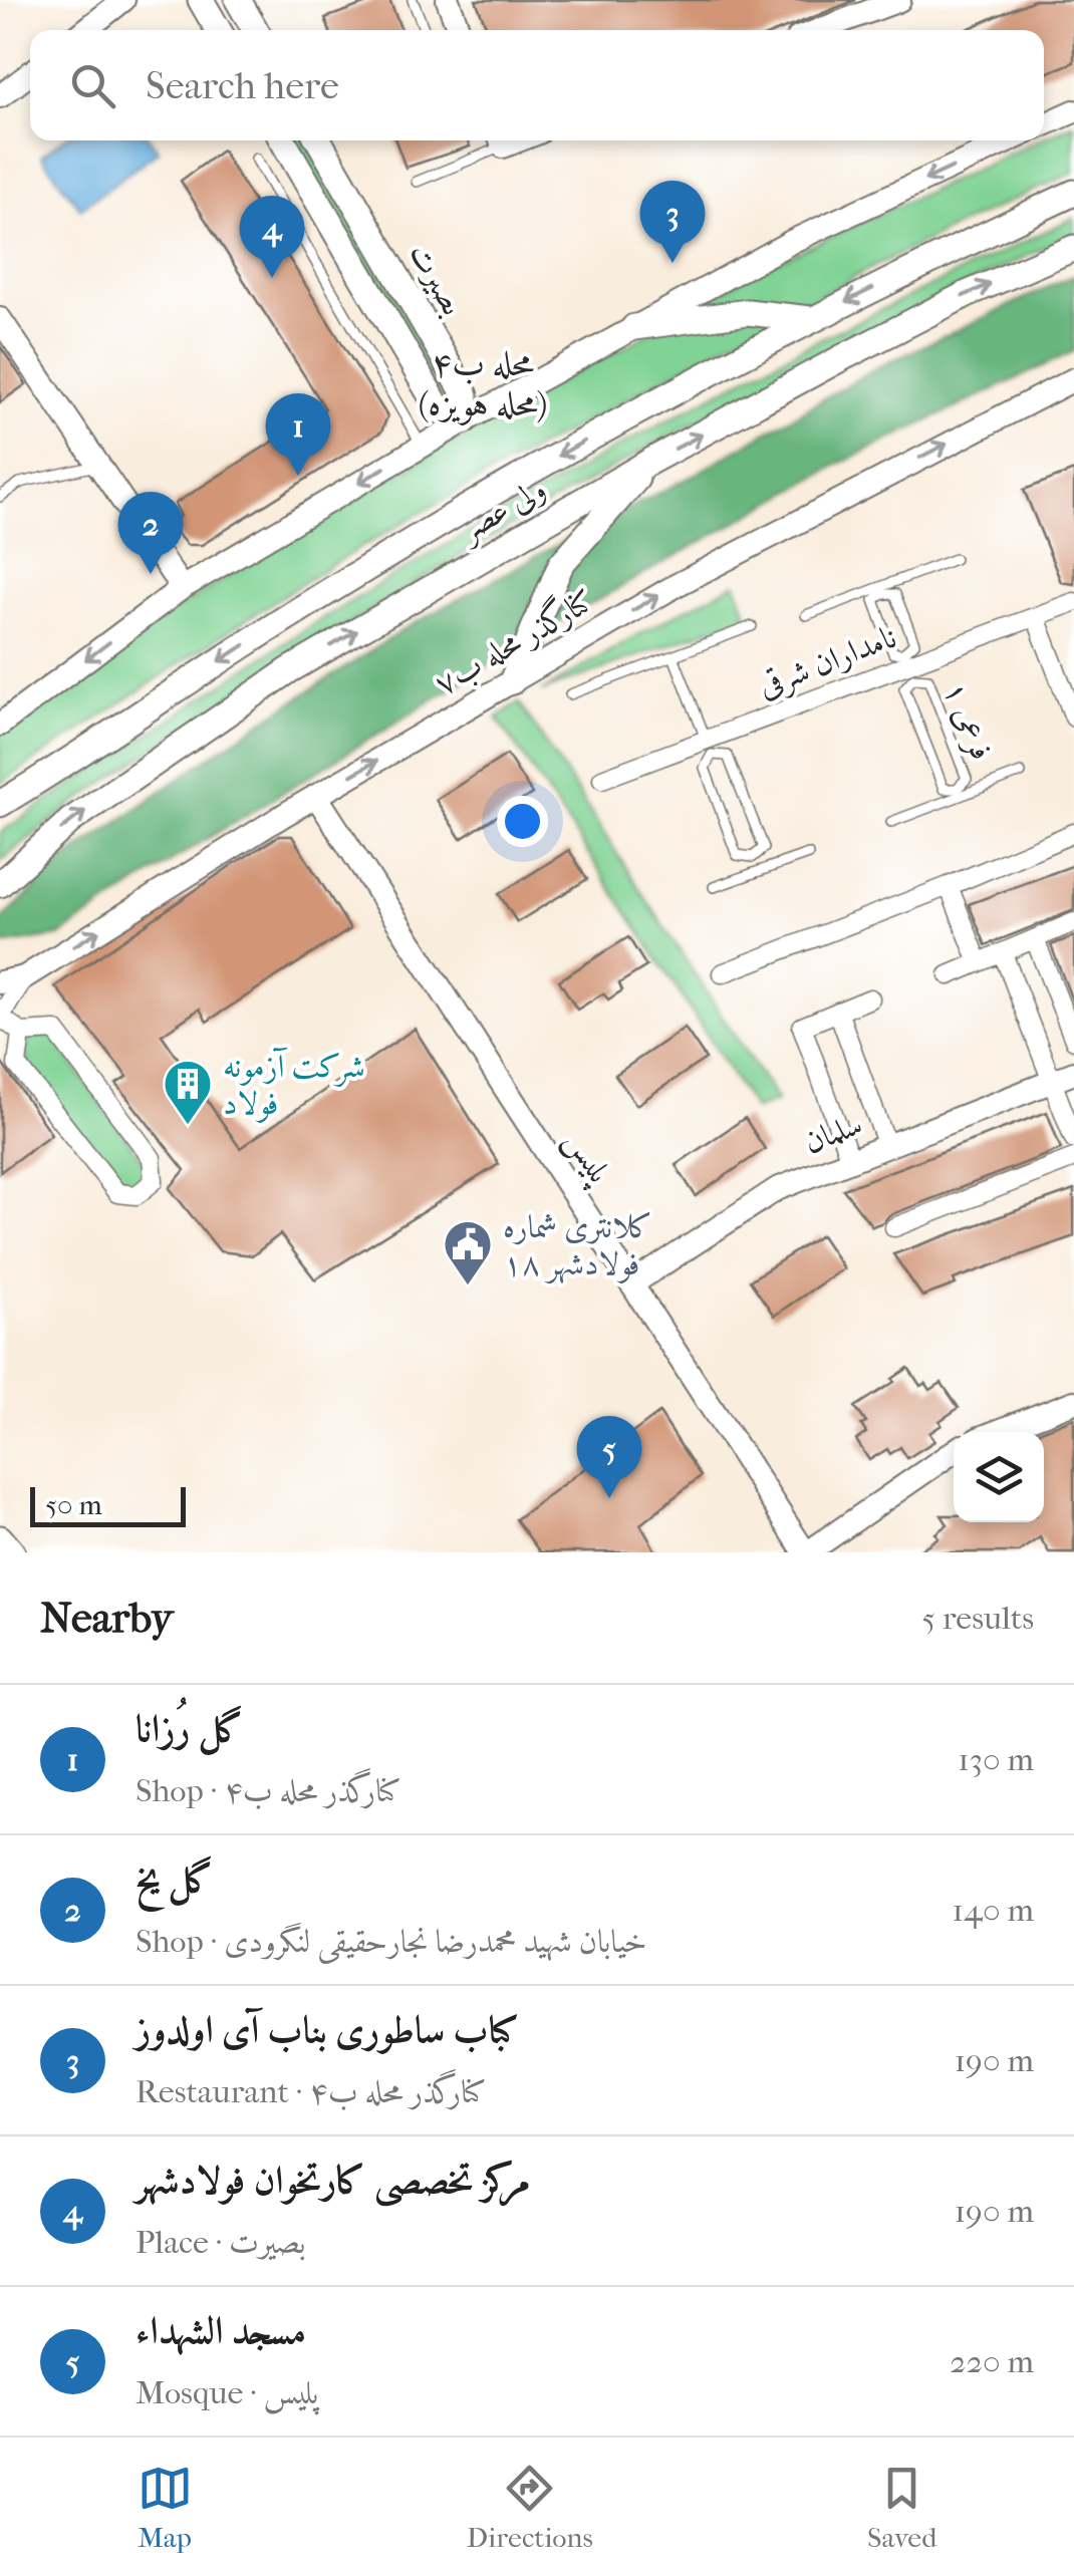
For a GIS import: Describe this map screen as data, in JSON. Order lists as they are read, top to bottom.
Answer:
{
  "streets": {
    "main road": ["بصیرت", "ولی عصر"],
    "street": [
      "کنارگذر محله ب۷",
      "نامداران شرقی",
      "سلمان",
      "پلیس"
    ],
    "lane": ["فرعی ۱"]
  },
  "crossings": [
    ["کنارگذر محله ب۷", "پلیس"],
    ["نامداران شرقی", "فرعی ۱"],
    ["سلمان", "پلیس"]
  ],
  "one_way": ["کنارگذر محله ب۷"],
  "districts": ["محله ب۴ (محله هویزه)"],
  "places": {
    "building": ["شرکت آزمونه فولاد"],
    "public building": ["کلانتری شماره ۱۸ فولادشهر"]
  },
  "scale_bar": "50 m",
  "page": {
    "search": "Search here",
    "pins": [
      "3",
      "4",
      "1",
      "2",
      "5"
    ],
    "scale": "50 m",
    "heading": ["Nearby", "5 results"],
    "list": [
      {
        "mark": "1",
        "name": "گل رُزانا",
        "note": "Shop · کنارگذر محله ب۴",
        "value": "130 m"
      },
      {
        "mark": "2",
        "name": "گل یخ",
        "note": "Shop · خیابان شهید محمدرضا نجارحقیقی لنگرودی",
        "value": "140 m"
      },
      {
        "mark": "3",
        "name": "کباب ساطوری بناب آی اولدوز",
        "note": "Restaurant · کنارگذر محله ب۴",
        "value": "190 m"
      },
      {
        "mark": "4",
        "name": "مرکز تخصصی کارتخوان فولادشهر",
        "note": "Place · بصیرت",
        "value": "190 m"
      },
      {
        "mark": "5",
        "name": "مسجد الشهداء",
        "note": "Mosque · پلیس",
        "value": "220 m"
      }
    ],
    "nav": ["Map", "Directions", "Saved"]
  }
}
